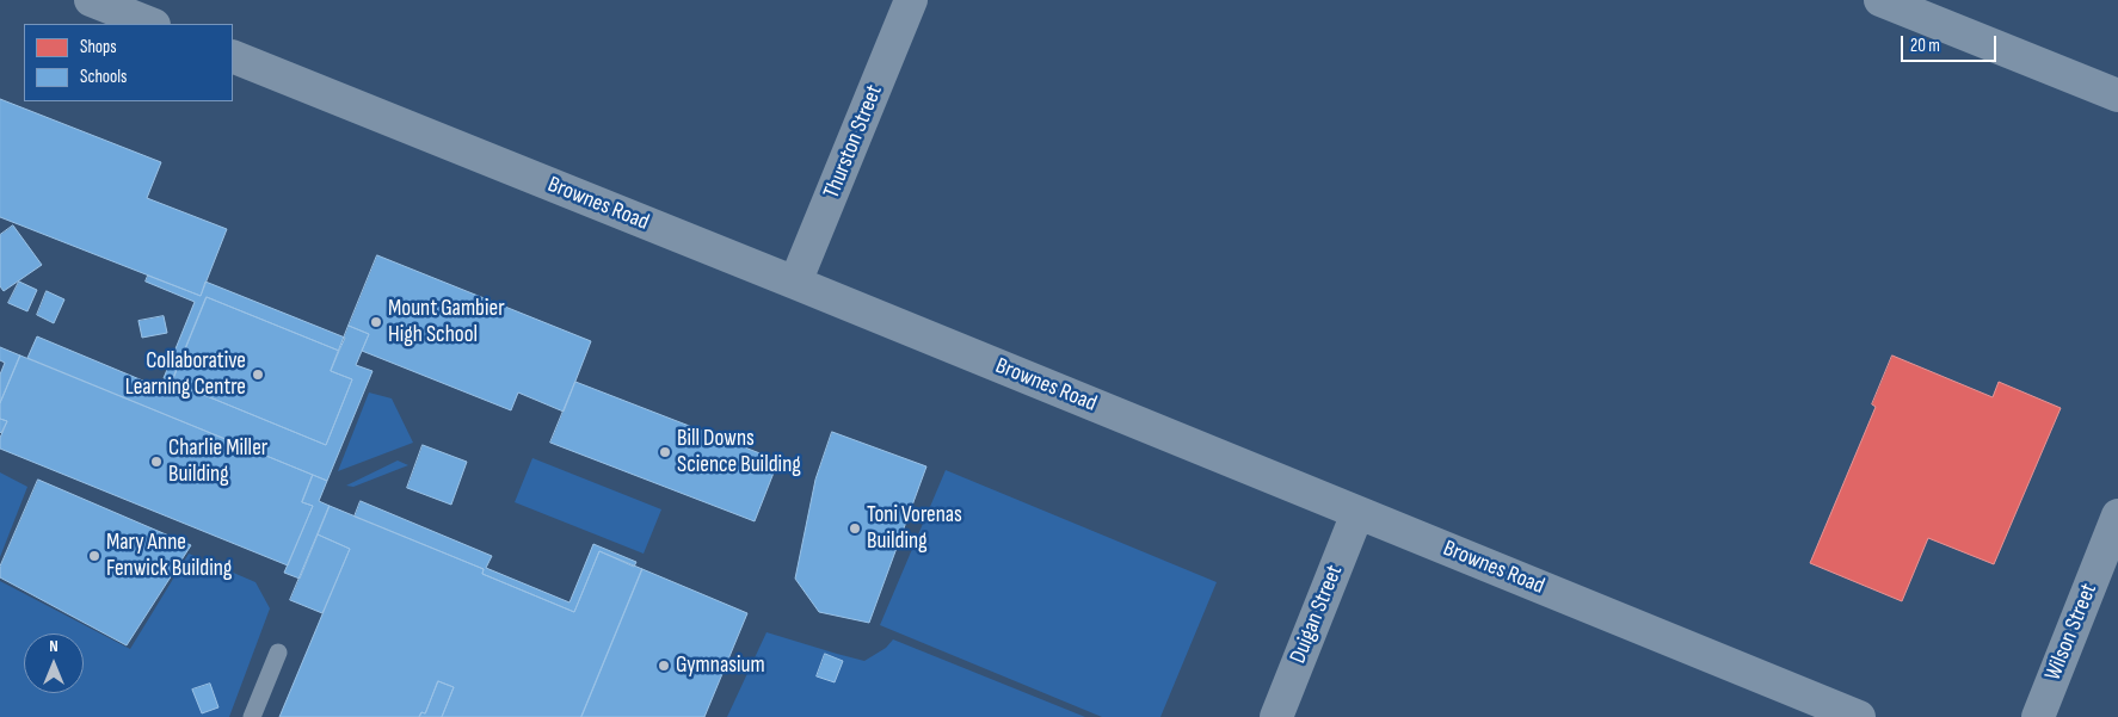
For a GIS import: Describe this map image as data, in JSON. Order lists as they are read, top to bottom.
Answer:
{
  "streets": {
    "street": [
      "Thurston Street",
      "Brownes Road",
      "Duigan Street",
      "Wilson Street"
    ]
  },
  "crossings": [
    ["Thurston Street", "Brownes Road"],
    ["Brownes Road", "Duigan Street"]
  ],
  "places": [
    "Mount Gambier High School",
    "Collaborative Learning Centre",
    "Bill Downs Science Building",
    "Charlie Miller Building",
    "Toni Vorenas Building",
    "Mary Anne Fenwick Building",
    "Gymnasium"
  ],
  "legend": ["Shops", "Schools"],
  "scale_bar": "20 m",
  "north": "top"
}
